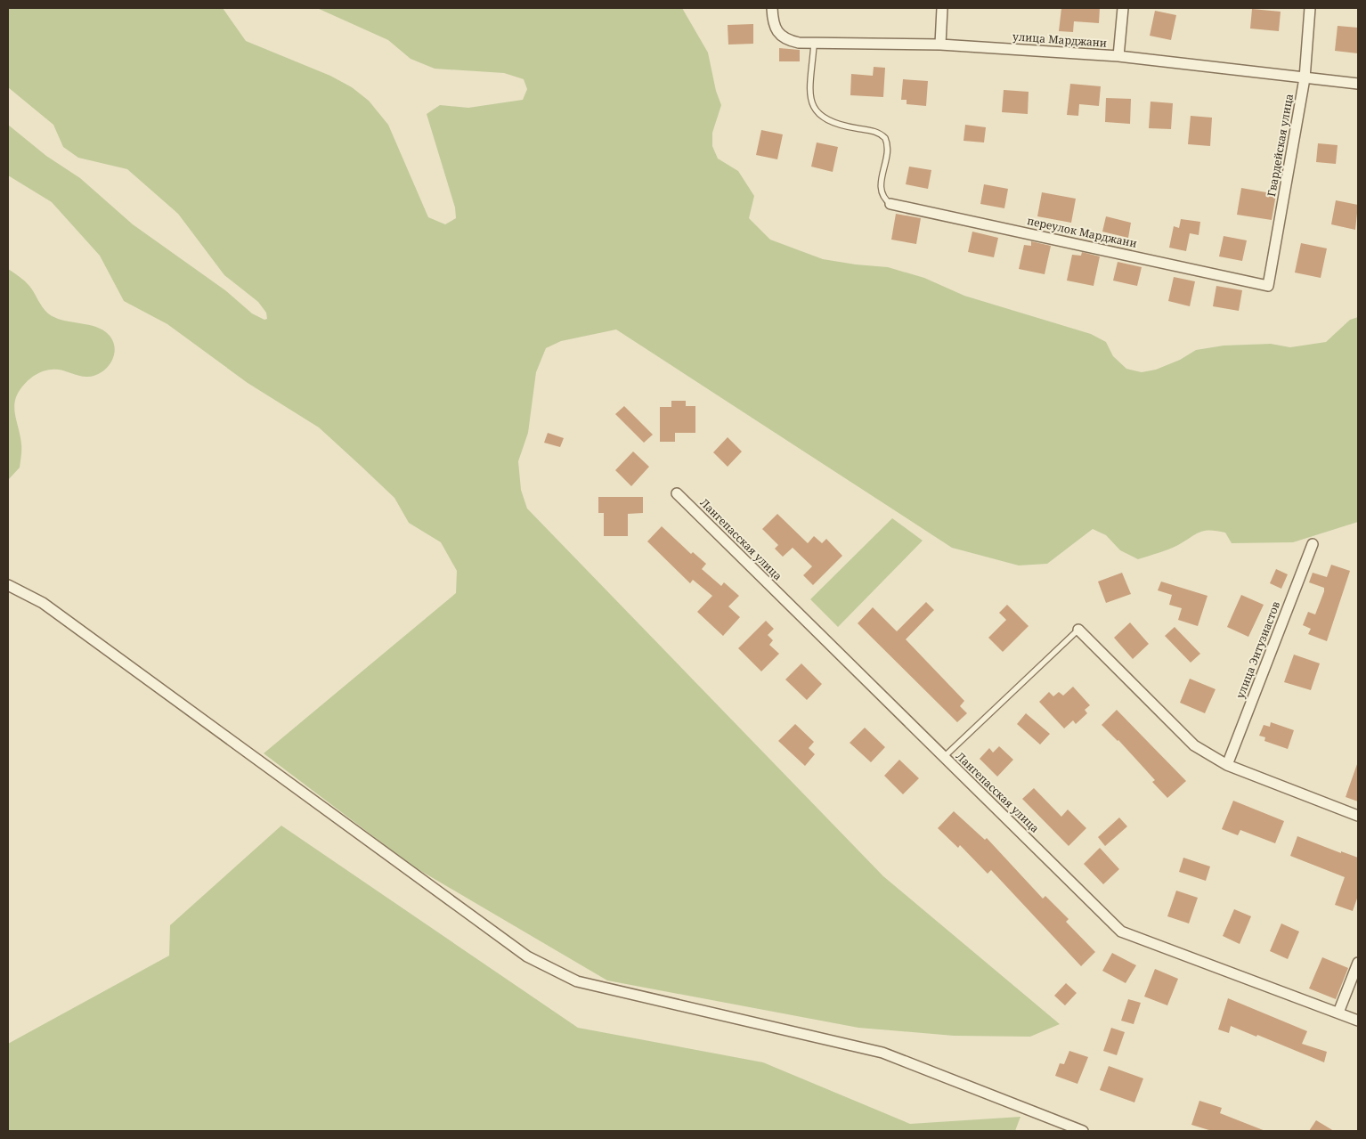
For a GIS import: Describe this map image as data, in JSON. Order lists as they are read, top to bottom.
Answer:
{
  "streets": {
    "street": [
      "улица Марджани",
      "Гвардейская улица",
      "переулок Марджани",
      "Лангепасская улица",
      "улица Энтузиастов"
    ]
  },
  "crossings": [
    ["улица Марджани", "Гвардейская улица"],
    ["Гвардейская улица", "переулок Марджани"]
  ]
}
